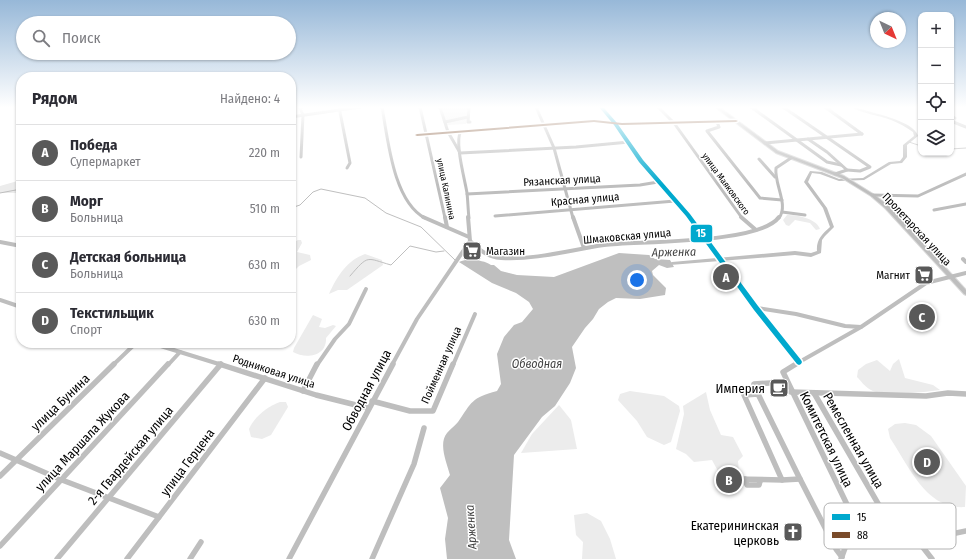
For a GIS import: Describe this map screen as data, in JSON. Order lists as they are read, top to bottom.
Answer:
{
  "streets": {
    "main road": ["Пролетарская улица"],
    "street": [
      "Рязанская улица",
      "улица Маяковского",
      "улица Калинина",
      "Красная улица",
      "Шмаковская улица",
      "Пойменная улица",
      "Родниковая улица",
      "Обводная улица",
      "улица Бунина",
      "Комитетская улица",
      "Ремесленная улица",
      "улица Маршала Жукова",
      "2-я Гвардейская улица",
      "улица Герцена"
    ]
  },
  "crossings": [
    ["улица Маяковского", "Шмаковская улица"],
    ["улица Калинина", "Шмаковская улица"],
    ["Шмаковская улица", "Обводная улица"],
    ["Пойменная улица", "Обводная улица"],
    ["Родниковая улица", "Обводная улица"],
    ["Родниковая улица", "улица Маршала Жукова"],
    ["Родниковая улица", "2-я Гвардейская улица"],
    ["Родниковая улица", "улица Герцена"]
  ],
  "water": ["Арженка", "Обводная"],
  "places": {
    "supermarket": ["Магазин", "Магнит"],
    "cafe": ["Империя"],
    "church": ["Екатерининская церковь"]
  },
  "lines": ["transit line 15", "transit line 88"],
  "legend": ["15", "88"],
  "north": "bottom right",
  "page": {
    "map_buttons": ["+", "−"],
    "search": "Поиск",
    "heading": ["Рядом", "Найдено: 4"],
    "list": [
      {
        "mark": "A",
        "name": "Победа",
        "note": "Супермаркет",
        "value": "220 m"
      },
      {
        "mark": "B",
        "name": "Морг",
        "note": "Больница",
        "value": "510 m"
      },
      {
        "mark": "C",
        "name": "Детская больница",
        "note": "Больница",
        "value": "630 m"
      },
      {
        "mark": "D",
        "name": "Текстильщик",
        "note": "Спорт",
        "value": "630 m"
      }
    ],
    "pins": [
      "A",
      "C",
      "D",
      "B"
    ]
  }
}
